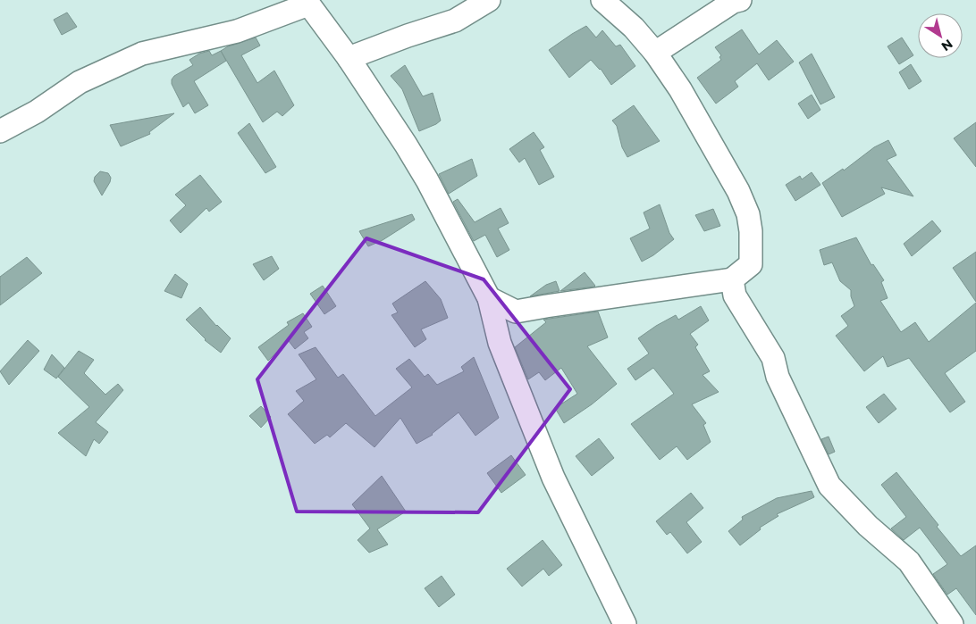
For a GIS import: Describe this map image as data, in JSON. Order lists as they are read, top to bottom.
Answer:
{
  "north": "bottom right"
}
